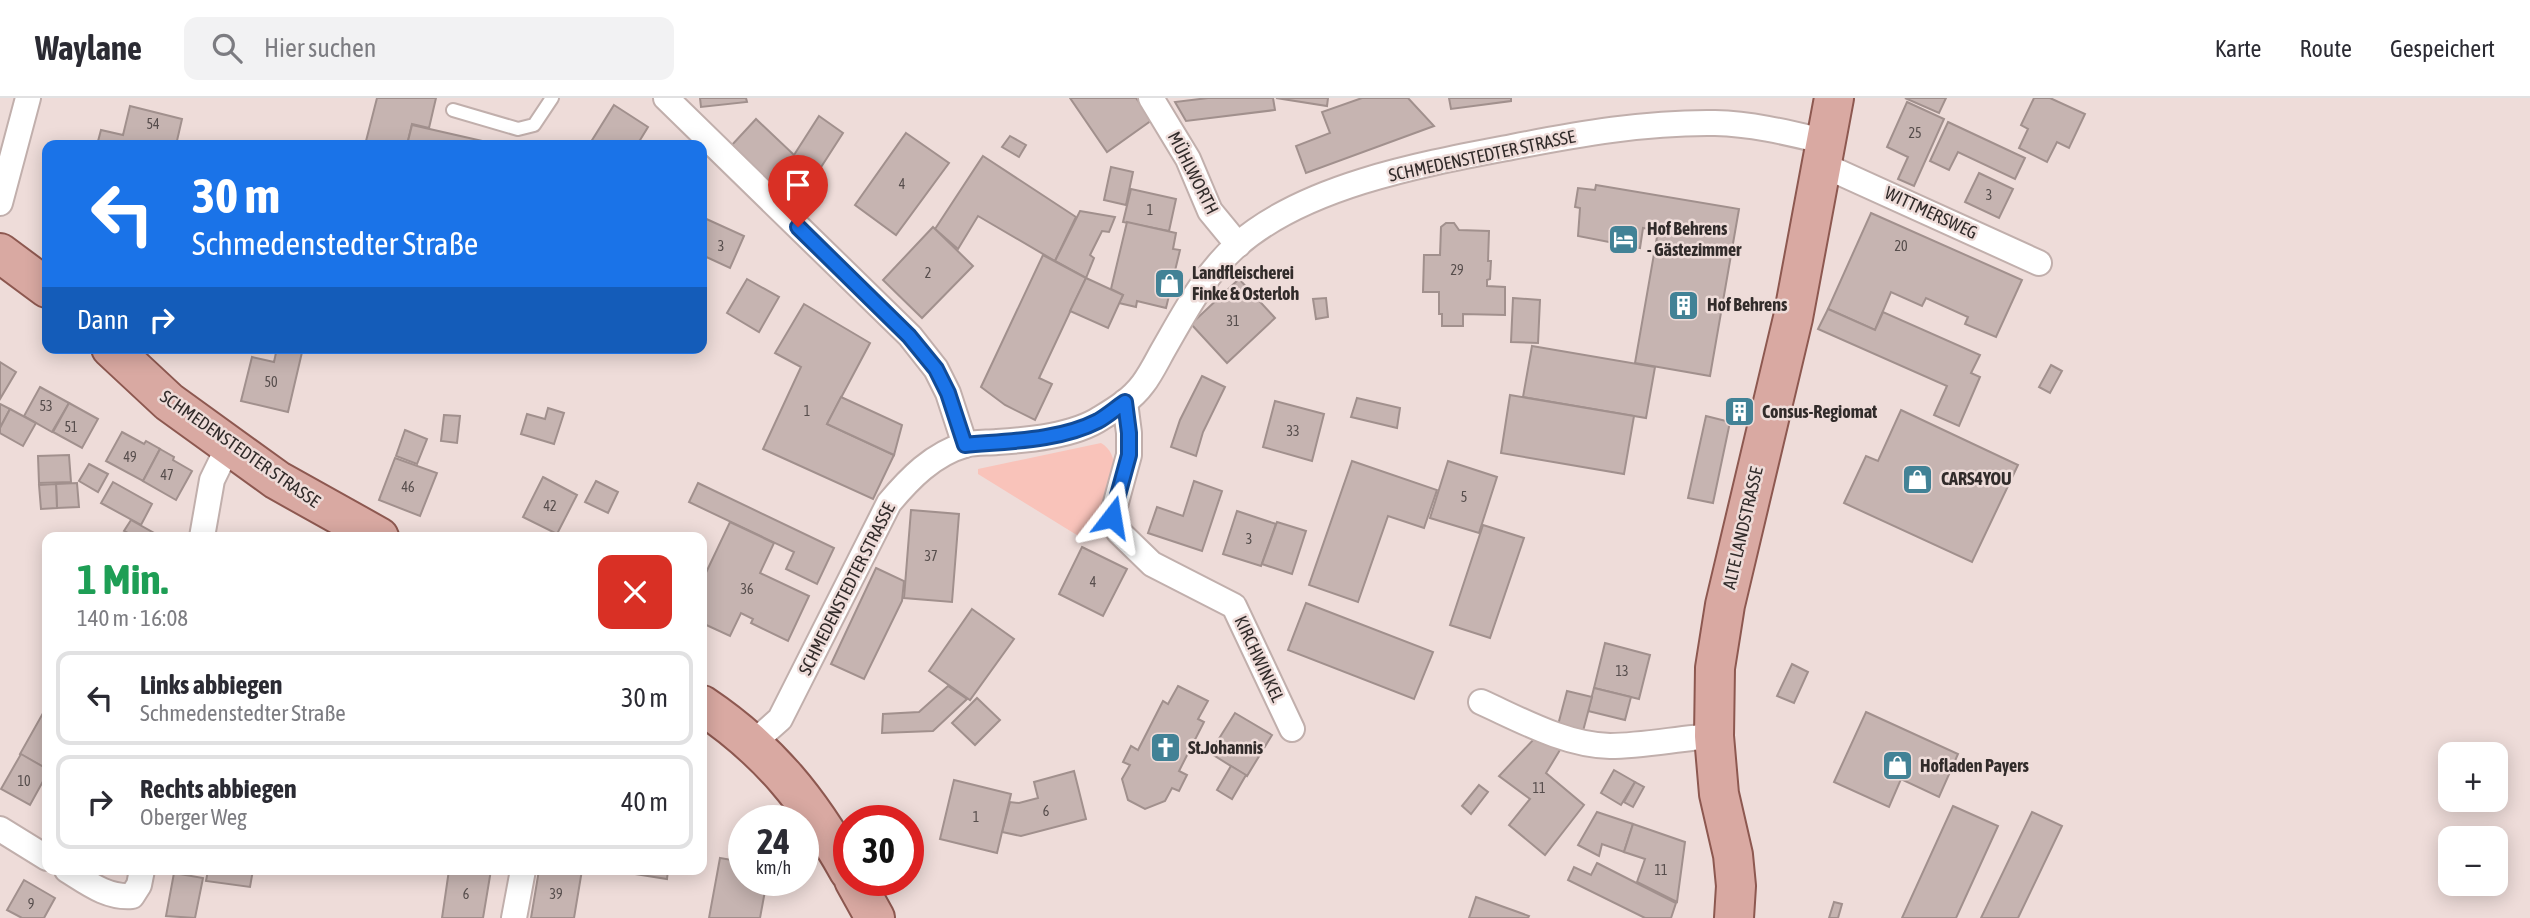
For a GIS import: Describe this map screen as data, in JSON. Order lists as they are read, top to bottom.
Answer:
{
  "streets": {
    "main road": ["SCHMEDENSTEDTER STRASSE", "ALTE LANDSTRASSE"],
    "street": ["MÜHLWORTH", "WITTMERSWEG", "KIRCHWINKEL"]
  },
  "crossings": [
    ["SCHMEDENSTEDTER STRASSE", "MÜHLWORTH"],
    ["SCHMEDENSTEDTER STRASSE", "WITTMERSWEG"],
    ["SCHMEDENSTEDTER STRASSE", "ALTE LANDSTRASSE"],
    ["SCHMEDENSTEDTER STRASSE", "KIRCHWINKEL"],
    ["WITTMERSWEG", "ALTE LANDSTRASSE"]
  ],
  "places": {
    "hotel": ["Hof Behrens - Gästezimmer"],
    "shop": ["Landfleischerei Finke & Osterloh", "CARS4YOU", "Hofladen Payers"],
    "building": ["Hof Behrens", "Consus-Regiomat"],
    "church": ["St.Johannis"]
  },
  "house_numbers": [
    "54",
    "25",
    "4",
    "3",
    "1",
    "3",
    "20",
    "29",
    "2",
    "31",
    "50",
    "53",
    "1",
    "51",
    "33",
    "49",
    "47",
    "46",
    "5",
    "42",
    "3",
    "37",
    "4",
    "36",
    "13",
    "10",
    "11",
    "6",
    "1",
    "11",
    "6",
    "39",
    "9"
  ],
  "page": {
    "header": "Waylane",
    "search": "Hier suchen",
    "nav": ["Karte", "Route", "Gespeichert"],
    "turn": ["30 m", "Schmedenstedter Straße"],
    "then": "Dann",
    "heading": ["1 Min.", "140 m · 16:08"],
    "list": [
      {
        "name": "Links abbiegen",
        "note": "Schmedenstedter Straße",
        "value": "30 m"
      },
      {
        "name": "Rechts abbiegen",
        "note": "Oberger Weg",
        "value": "40 m"
      }
    ],
    "map_buttons": ["+", "−"],
    "speed": "24 km/h",
    "limit": "30"
  }
}
